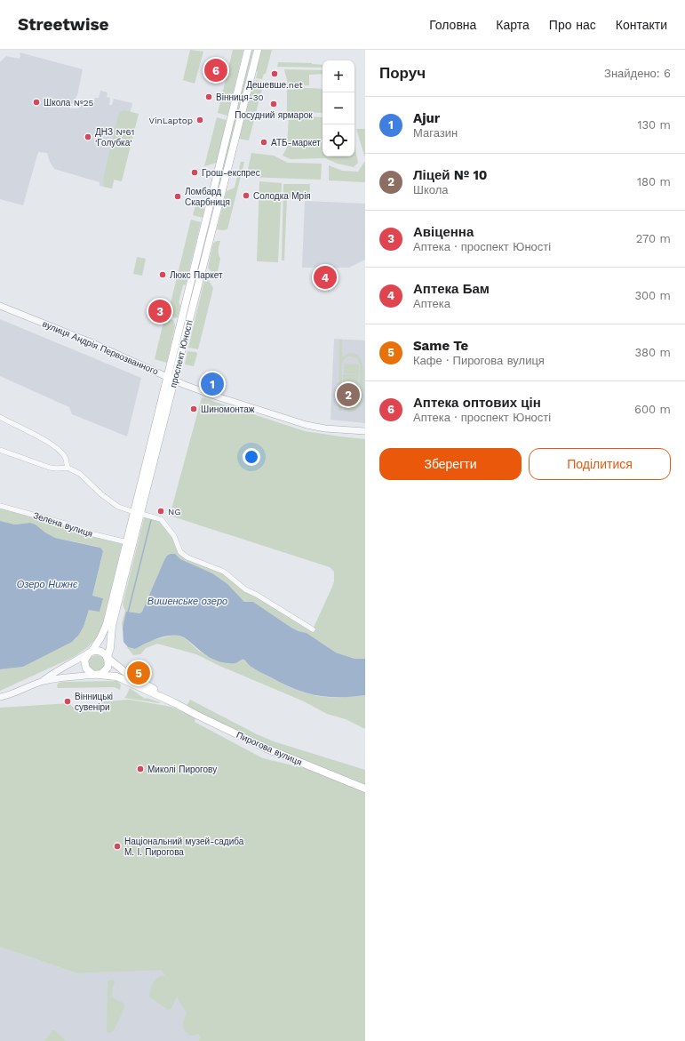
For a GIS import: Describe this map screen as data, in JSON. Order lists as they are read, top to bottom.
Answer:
{
  "streets": {
    "main road": ["проспект Юності", "Пирогова вулиця"],
    "street": ["вулиця Андрія Первозванного", "Зелена вулиця"]
  },
  "crossings": [
    ["вулиця Андрія Первозванного", "проспект Юності"],
    ["проспект Юності", "Зелена вулиця"],
    ["проспект Юності", "Пирогова вулиця"]
  ],
  "water": ["Озеро Нижнє", "Вишенське озеро"],
  "places": [
    "Дешевше.net",
    "Вінниця-30",
    "Школа №25",
    "Посудний ярмарок",
    "VinLaptop",
    "ДНЗ №61 'Голубка'",
    "АТБ-маркет",
    "Грош-експрес",
    "Солодка Мрія",
    "Ломбард Скарбниця",
    "Люкс Паркет",
    "Шиномонтаж",
    "NG",
    "Вінницькі сувеніри",
    "Миколі Пирогову",
    "Національний музей-садиба М. І. Пирогова"
  ],
  "page": {
    "header": "Streetwise",
    "nav": [
      "Головна",
      "Карта",
      "Про нас",
      "Контакти"
    ],
    "heading": ["Поруч", "Знайдено: 6"],
    "pins": [
      "6",
      "4",
      "3",
      "1",
      "2",
      "5"
    ],
    "map_buttons": ["+", "−"],
    "list": [
      {
        "mark": "1",
        "name": "Ajur",
        "note": "Магазин",
        "value": "130 m"
      },
      {
        "mark": "2",
        "name": "Ліцей № 10",
        "note": "Школа",
        "value": "180 m"
      },
      {
        "mark": "3",
        "name": "Авіценна",
        "note": "Аптека · проспект Юності",
        "value": "270 m"
      },
      {
        "mark": "4",
        "name": "Аптека Бам",
        "note": "Аптека",
        "value": "300 m"
      },
      {
        "mark": "5",
        "name": "Same Te",
        "note": "Кафе · Пирогова вулиця",
        "value": "380 m"
      },
      {
        "mark": "6",
        "name": "Аптека оптових цін",
        "note": "Аптека · проспект Юності",
        "value": "600 m"
      }
    ],
    "buttons": ["Зберегти", "Поділитися"]
  }
}
